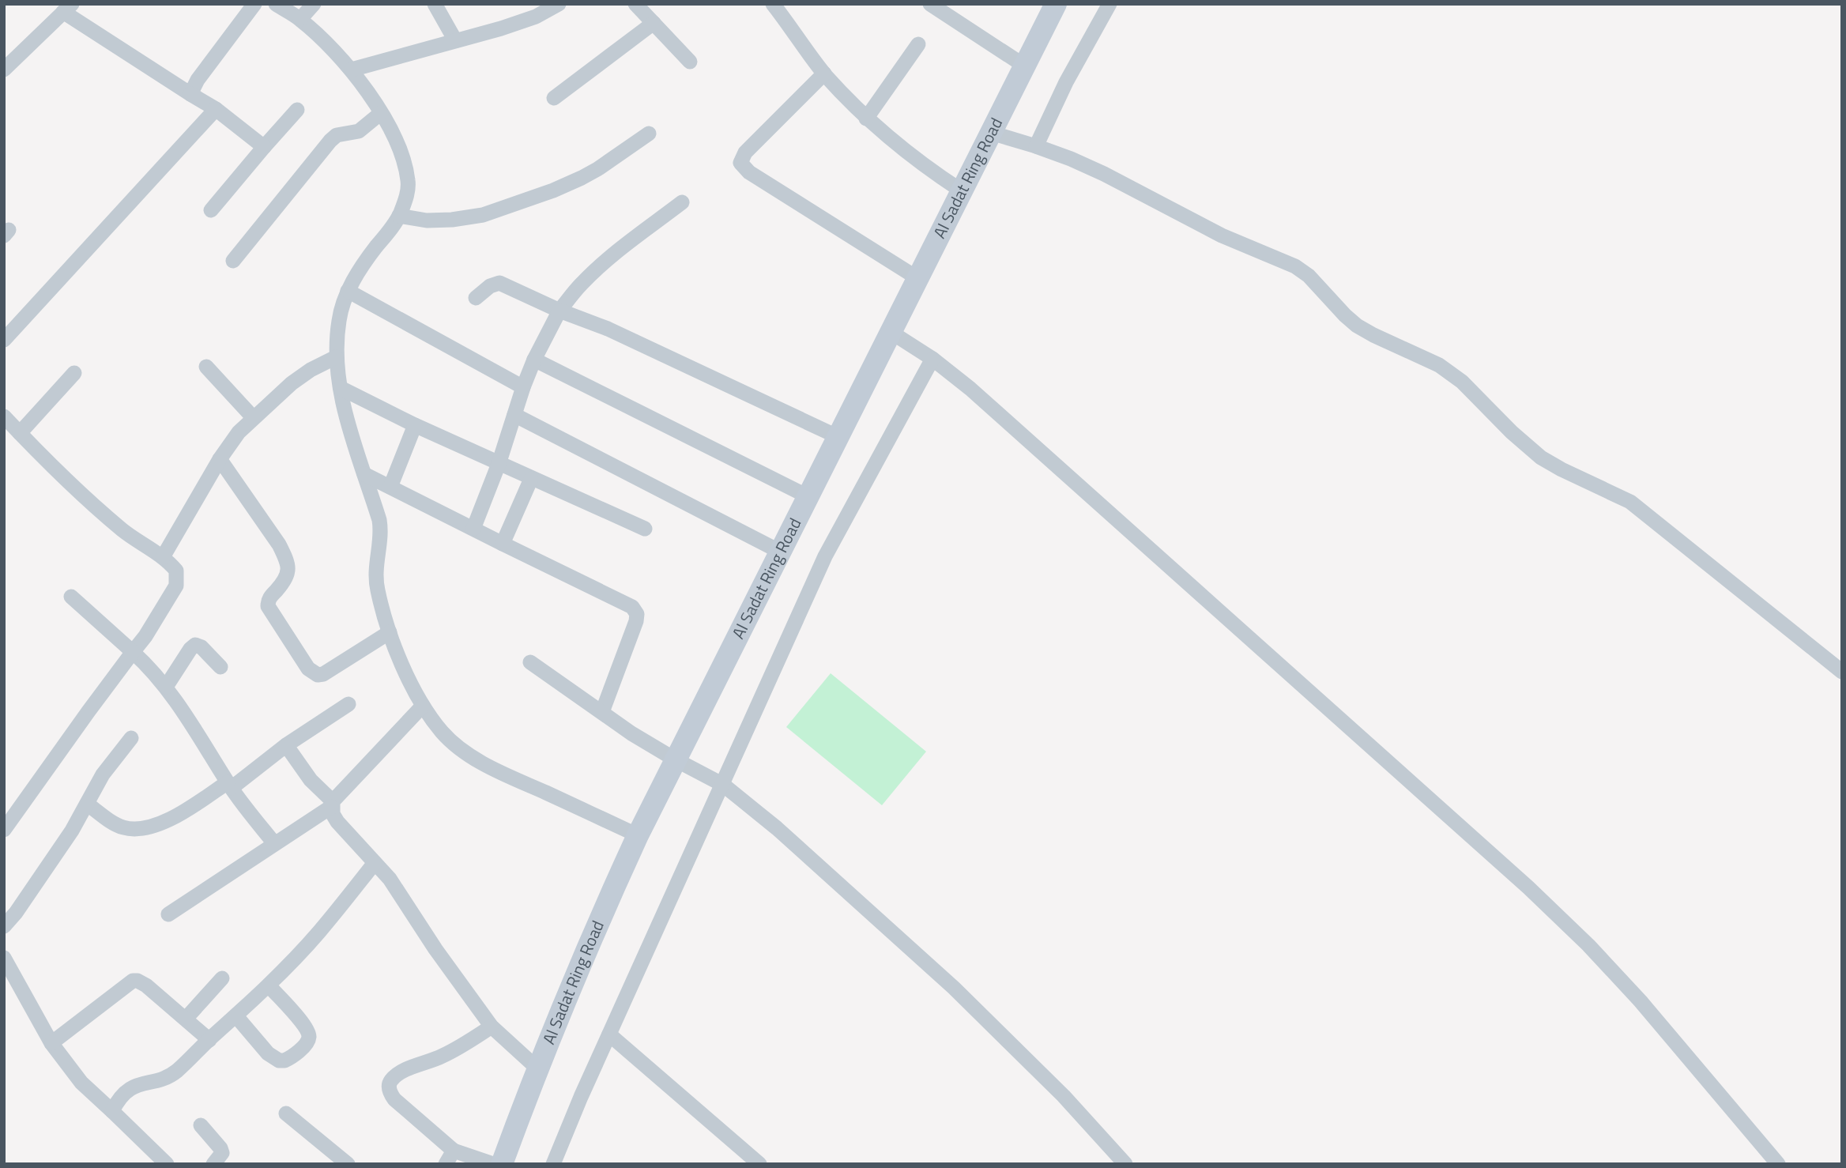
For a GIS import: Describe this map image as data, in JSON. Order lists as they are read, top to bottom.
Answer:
{
  "streets": {
    "main road": ["Al Sadat Ring Road"]
  }
}
